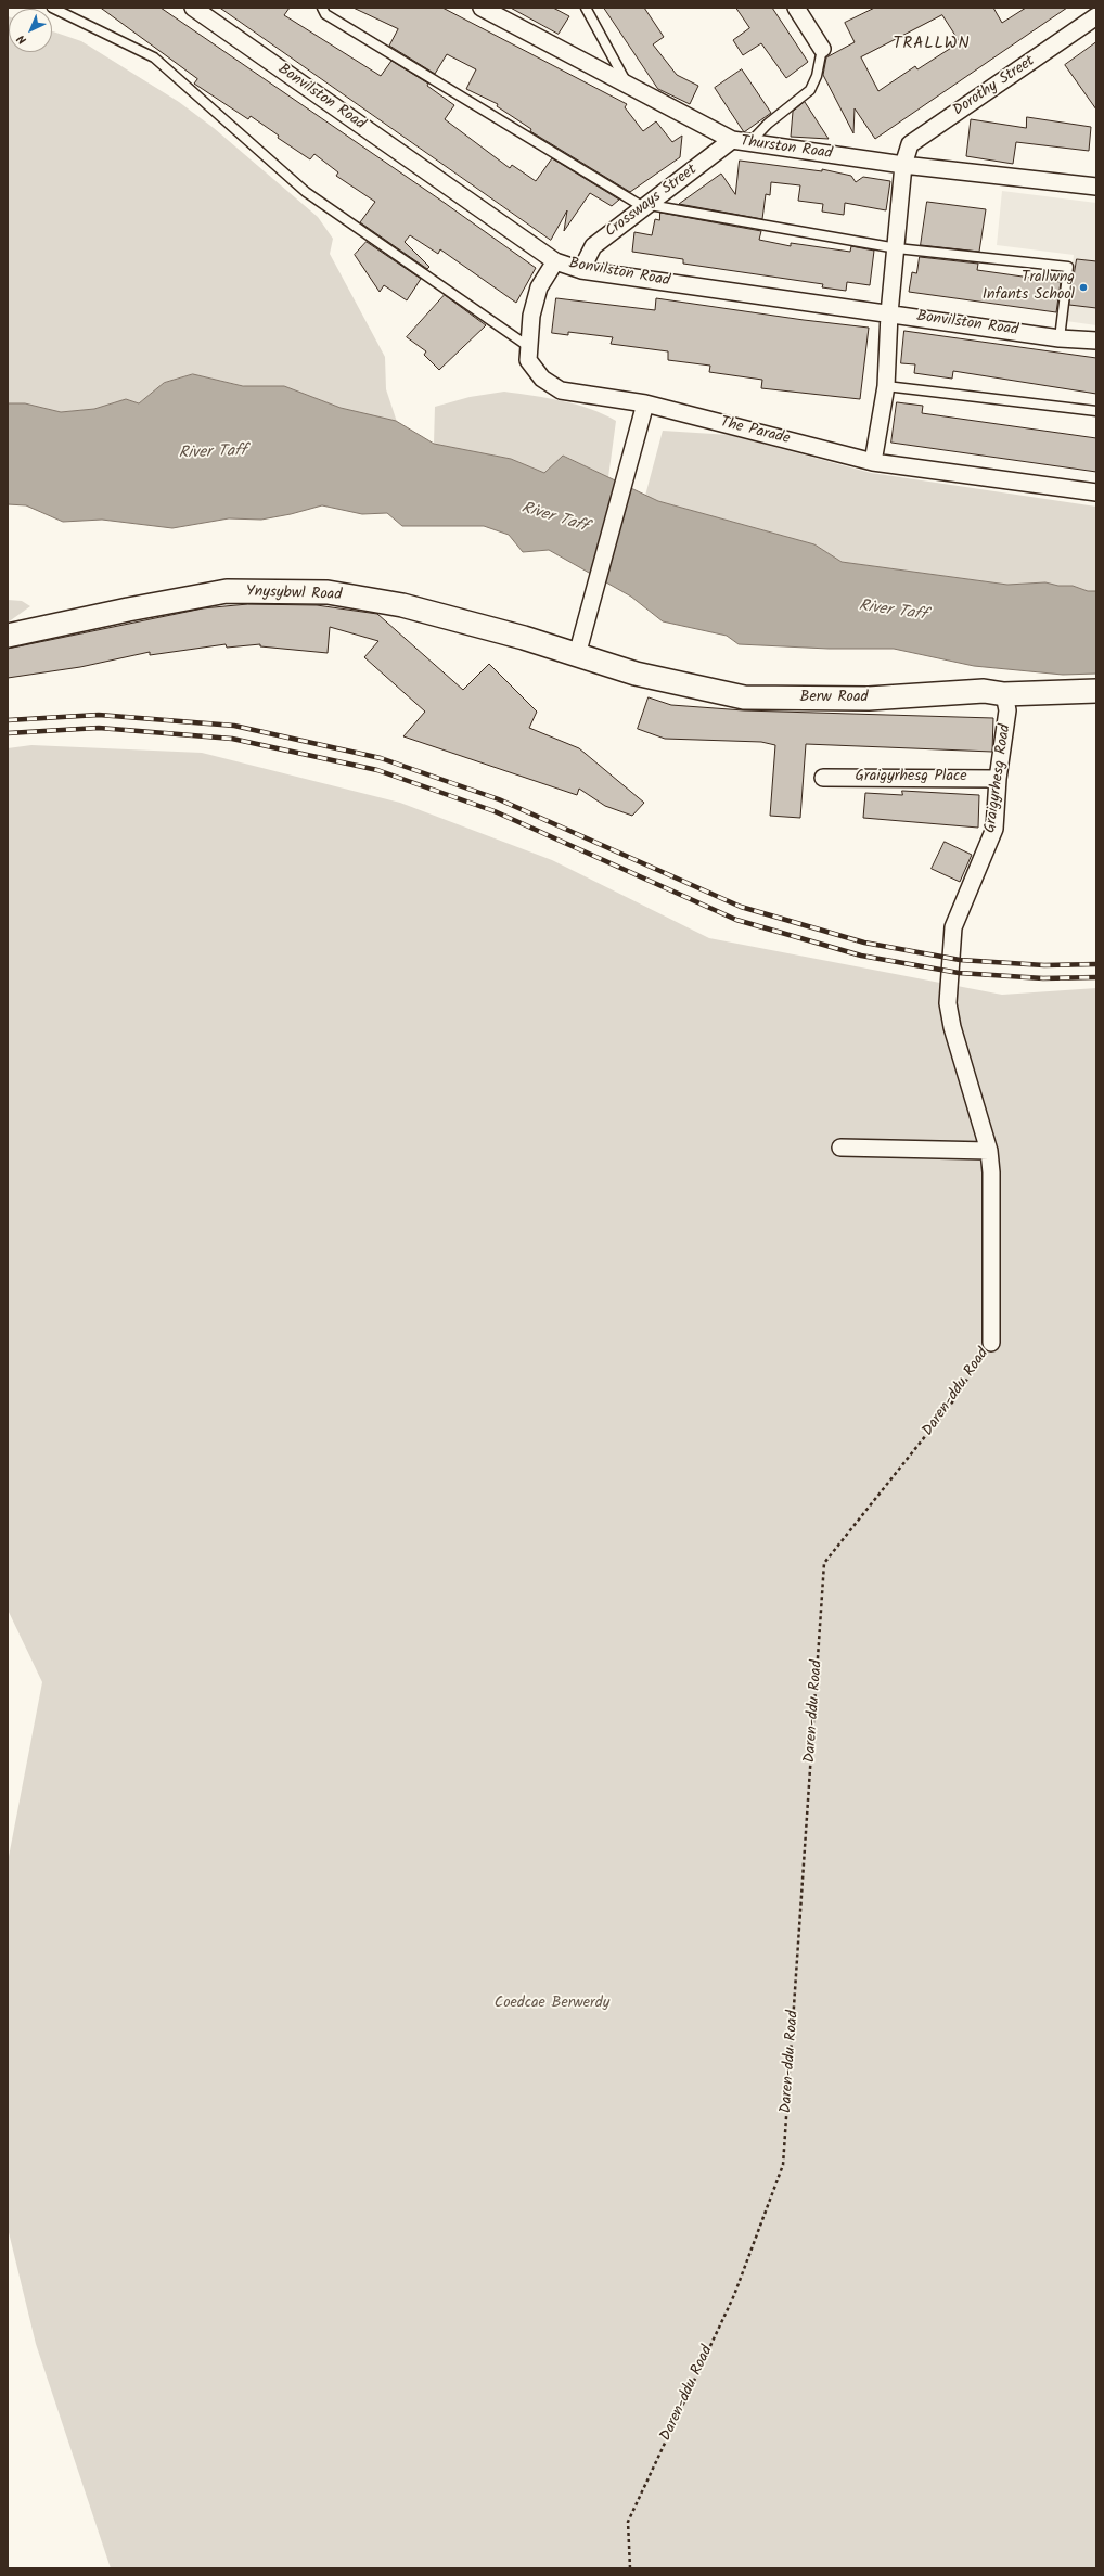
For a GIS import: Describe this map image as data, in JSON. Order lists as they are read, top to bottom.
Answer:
{
  "streets": {
    "main road": ["Ynysybwl Road", "Berw Road"],
    "street": [
      "Dorothy Street",
      "Bonvilston Road",
      "Thurston Road",
      "Crossways Street",
      "The Parade",
      "Graigyrhesg Place",
      "Graigyrhesg Road",
      "Daren-ddu Road"
    ]
  },
  "crossings": [
    ["Dorothy Street", "Bonvilston Road"],
    ["Dorothy Street", "Thurston Road"],
    ["Dorothy Street", "The Parade"],
    ["Bonvilston Road", "Crossways Street"],
    ["Bonvilston Road", "The Parade"],
    ["Thurston Road", "Crossways Street"],
    ["Ynysybwl Road", "Berw Road"],
    ["Berw Road", "Graigyrhesg Road"],
    ["Graigyrhesg Place", "Graigyrhesg Road"],
    ["Graigyrhesg Road", "Daren-ddu Road"]
  ],
  "districts": ["TRALLWN"],
  "water": ["River Taff"],
  "parks": ["Coedcae Berwerdy"],
  "places": ["Trallwng Infants School"],
  "north": "bottom left"
}
